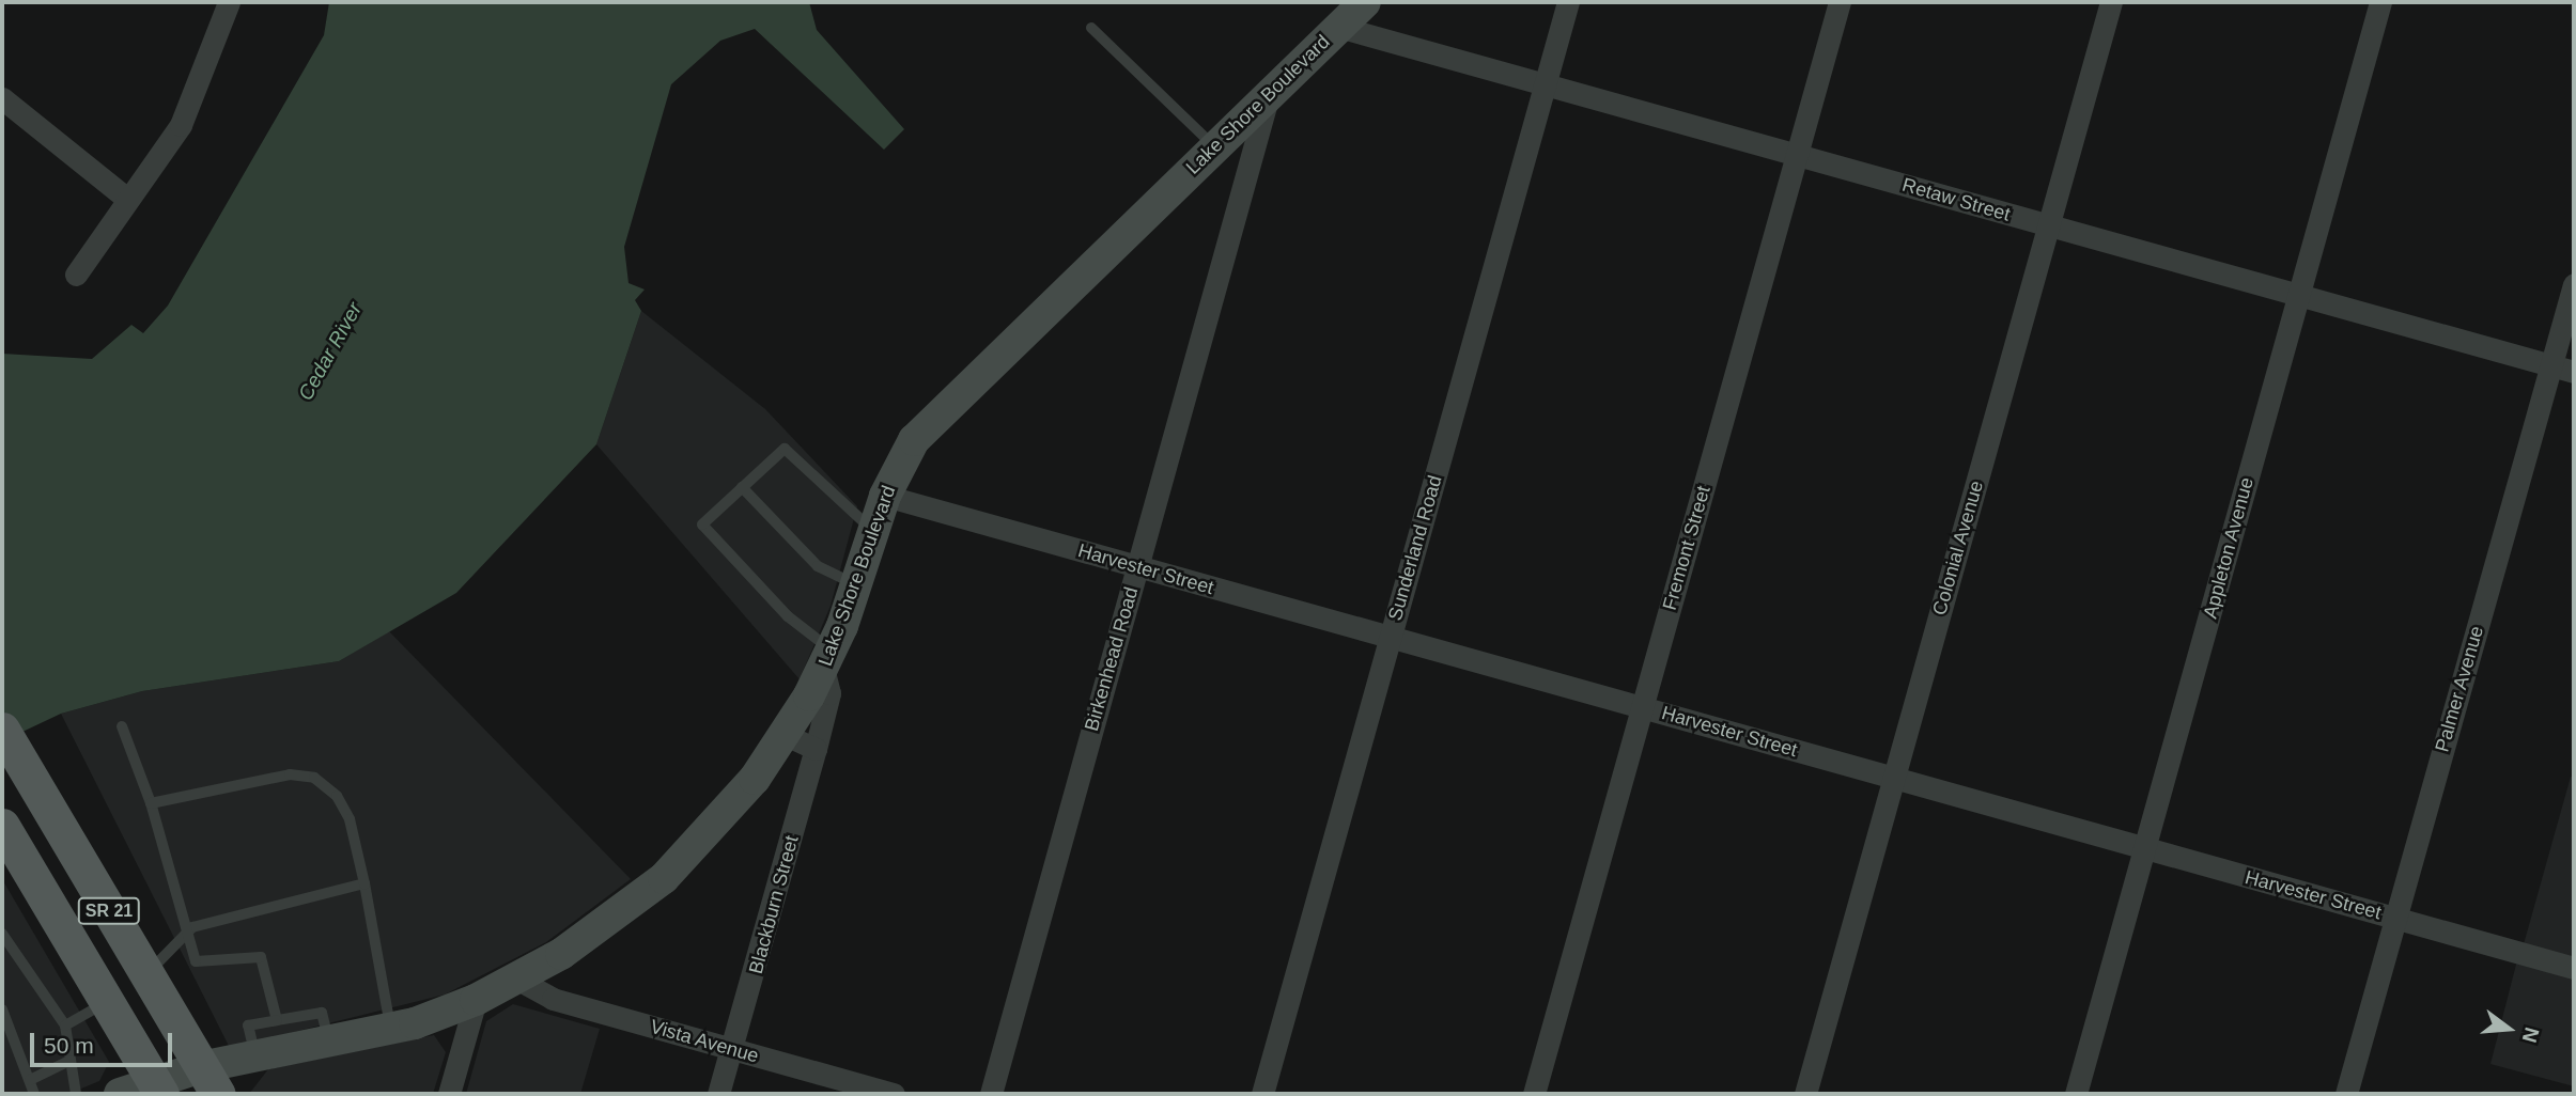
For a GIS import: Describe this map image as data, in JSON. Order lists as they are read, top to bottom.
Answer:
{
  "streets": {
    "main road": ["SR 21"],
    "street": [
      "Lake Shore Boulevard",
      "Retaw Street",
      "Sunderland Road",
      "Fremont Street",
      "Colonial Avenue",
      "Appleton Avenue",
      "Harvester Street",
      "Birkenhead Road",
      "Palmer Avenue",
      "Blackburn Street",
      "Vista Avenue"
    ]
  },
  "crossings": [
    ["Lake Shore Boulevard", "Retaw Street"],
    ["Lake Shore Boulevard", "Harvester Street"],
    ["Lake Shore Boulevard", "Birkenhead Road"],
    ["Lake Shore Boulevard", "Blackburn Street"],
    ["Lake Shore Boulevard", "SR 21"],
    ["Lake Shore Boulevard", "Vista Avenue"],
    ["Retaw Street", "Sunderland Road"],
    ["Retaw Street", "Fremont Street"],
    ["Retaw Street", "Colonial Avenue"],
    ["Retaw Street", "Appleton Avenue"],
    ["Retaw Street", "Palmer Avenue"],
    ["Sunderland Road", "Harvester Street"],
    ["Fremont Street", "Harvester Street"],
    ["Colonial Avenue", "Harvester Street"],
    ["Appleton Avenue", "Harvester Street"],
    ["Harvester Street", "Birkenhead Road"],
    ["Harvester Street", "Palmer Avenue"],
    ["Blackburn Street", "Vista Avenue"]
  ],
  "water": ["Cedar River"],
  "scale_bar": "50 m",
  "north": "right"
}
